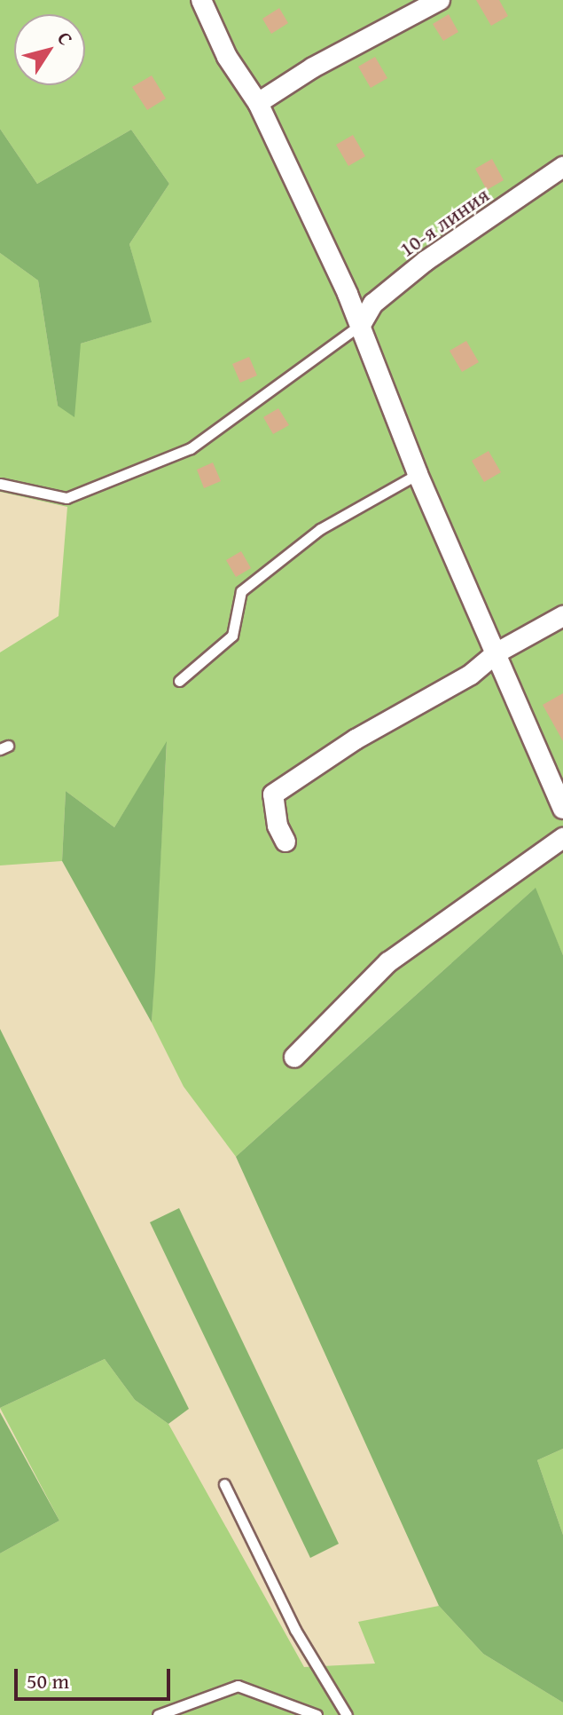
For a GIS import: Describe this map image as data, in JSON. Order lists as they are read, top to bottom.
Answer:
{
  "streets": {
    "street": ["10-я линия"]
  },
  "scale_bar": "50 m",
  "north": "top right"
}
